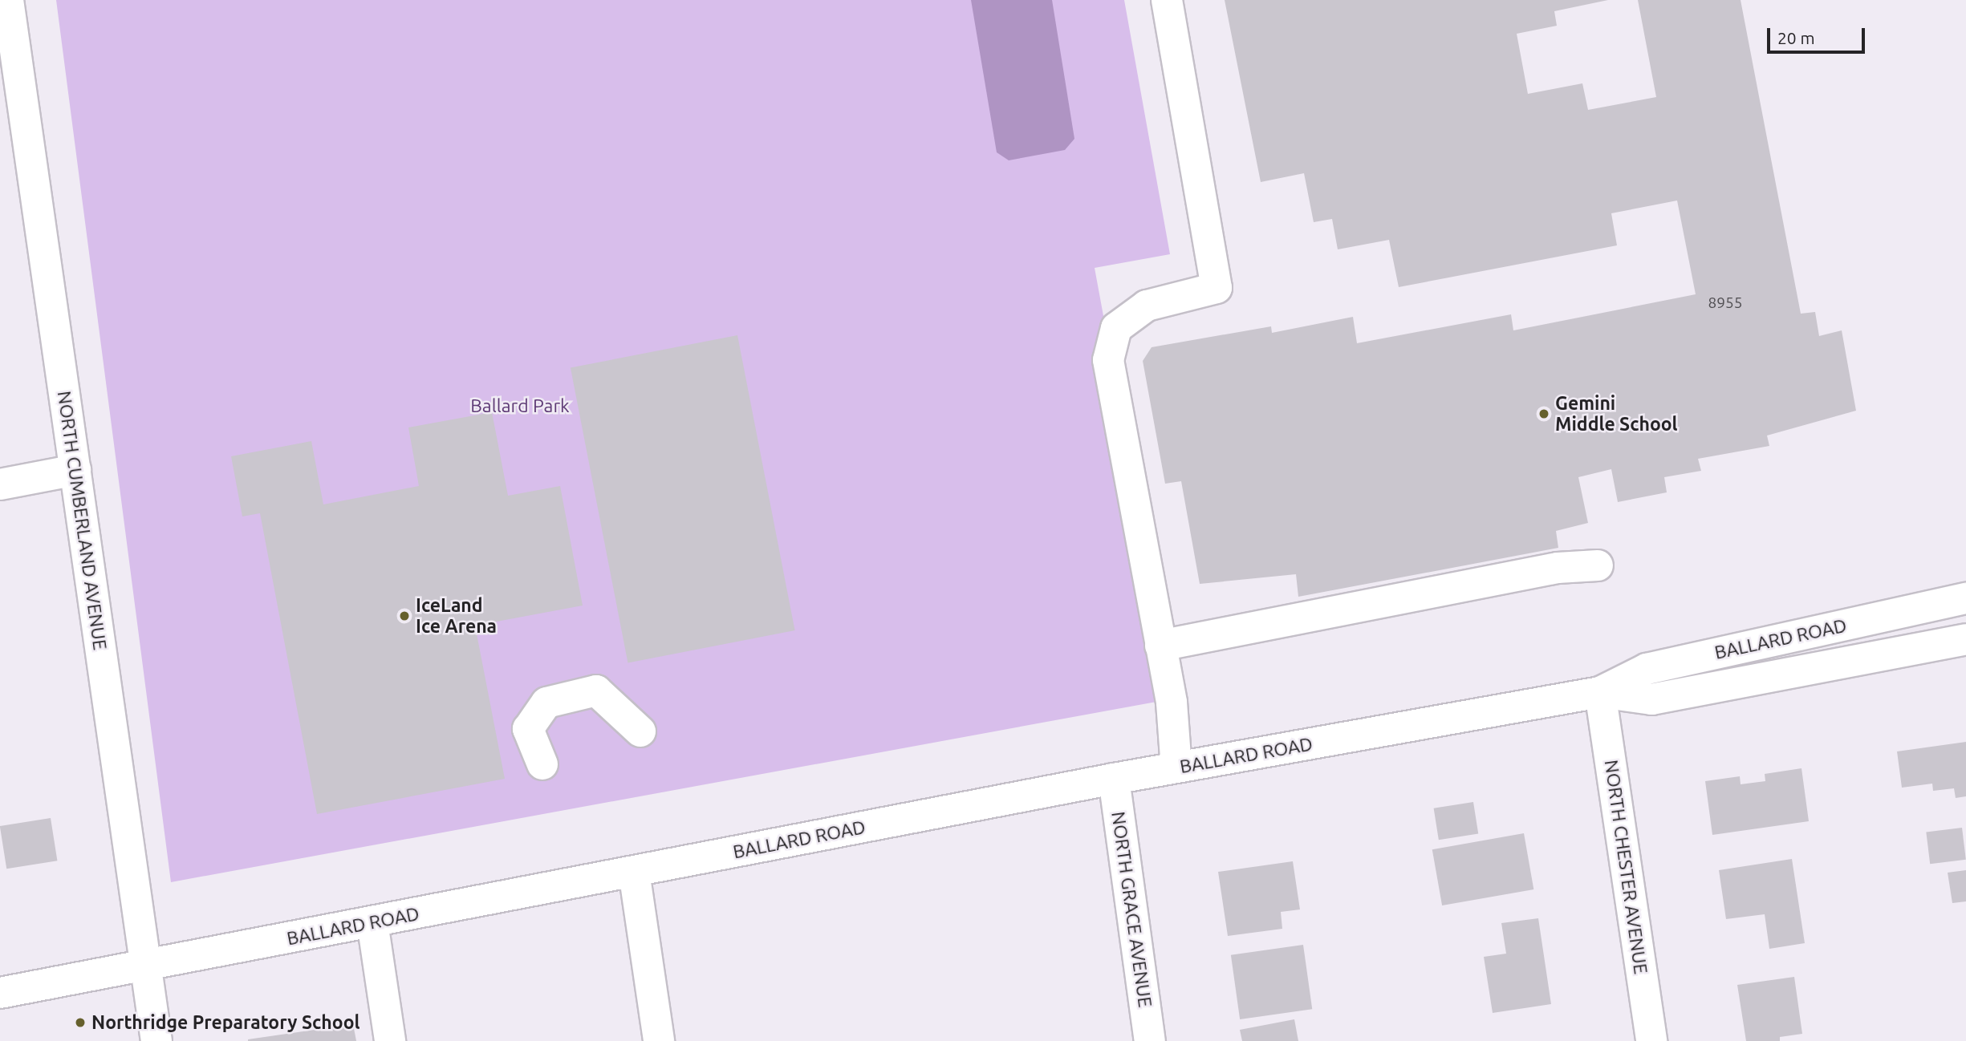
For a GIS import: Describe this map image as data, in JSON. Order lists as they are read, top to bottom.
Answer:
{
  "streets": {
    "street": [
      "NORTH CUMBERLAND AVENUE",
      "BALLARD ROAD",
      "NORTH CHESTER AVENUE",
      "NORTH GRACE AVENUE"
    ]
  },
  "crossings": [
    ["NORTH CUMBERLAND AVENUE", "BALLARD ROAD"],
    ["BALLARD ROAD", "NORTH CHESTER AVENUE"],
    ["BALLARD ROAD", "NORTH GRACE AVENUE"]
  ],
  "parks": ["Ballard Park"],
  "places": ["Gemini Middle School", "IceLand Ice Arena", "Northridge Preparatory School"],
  "house_numbers": ["8955"],
  "scale_bar": "20 m"
}
